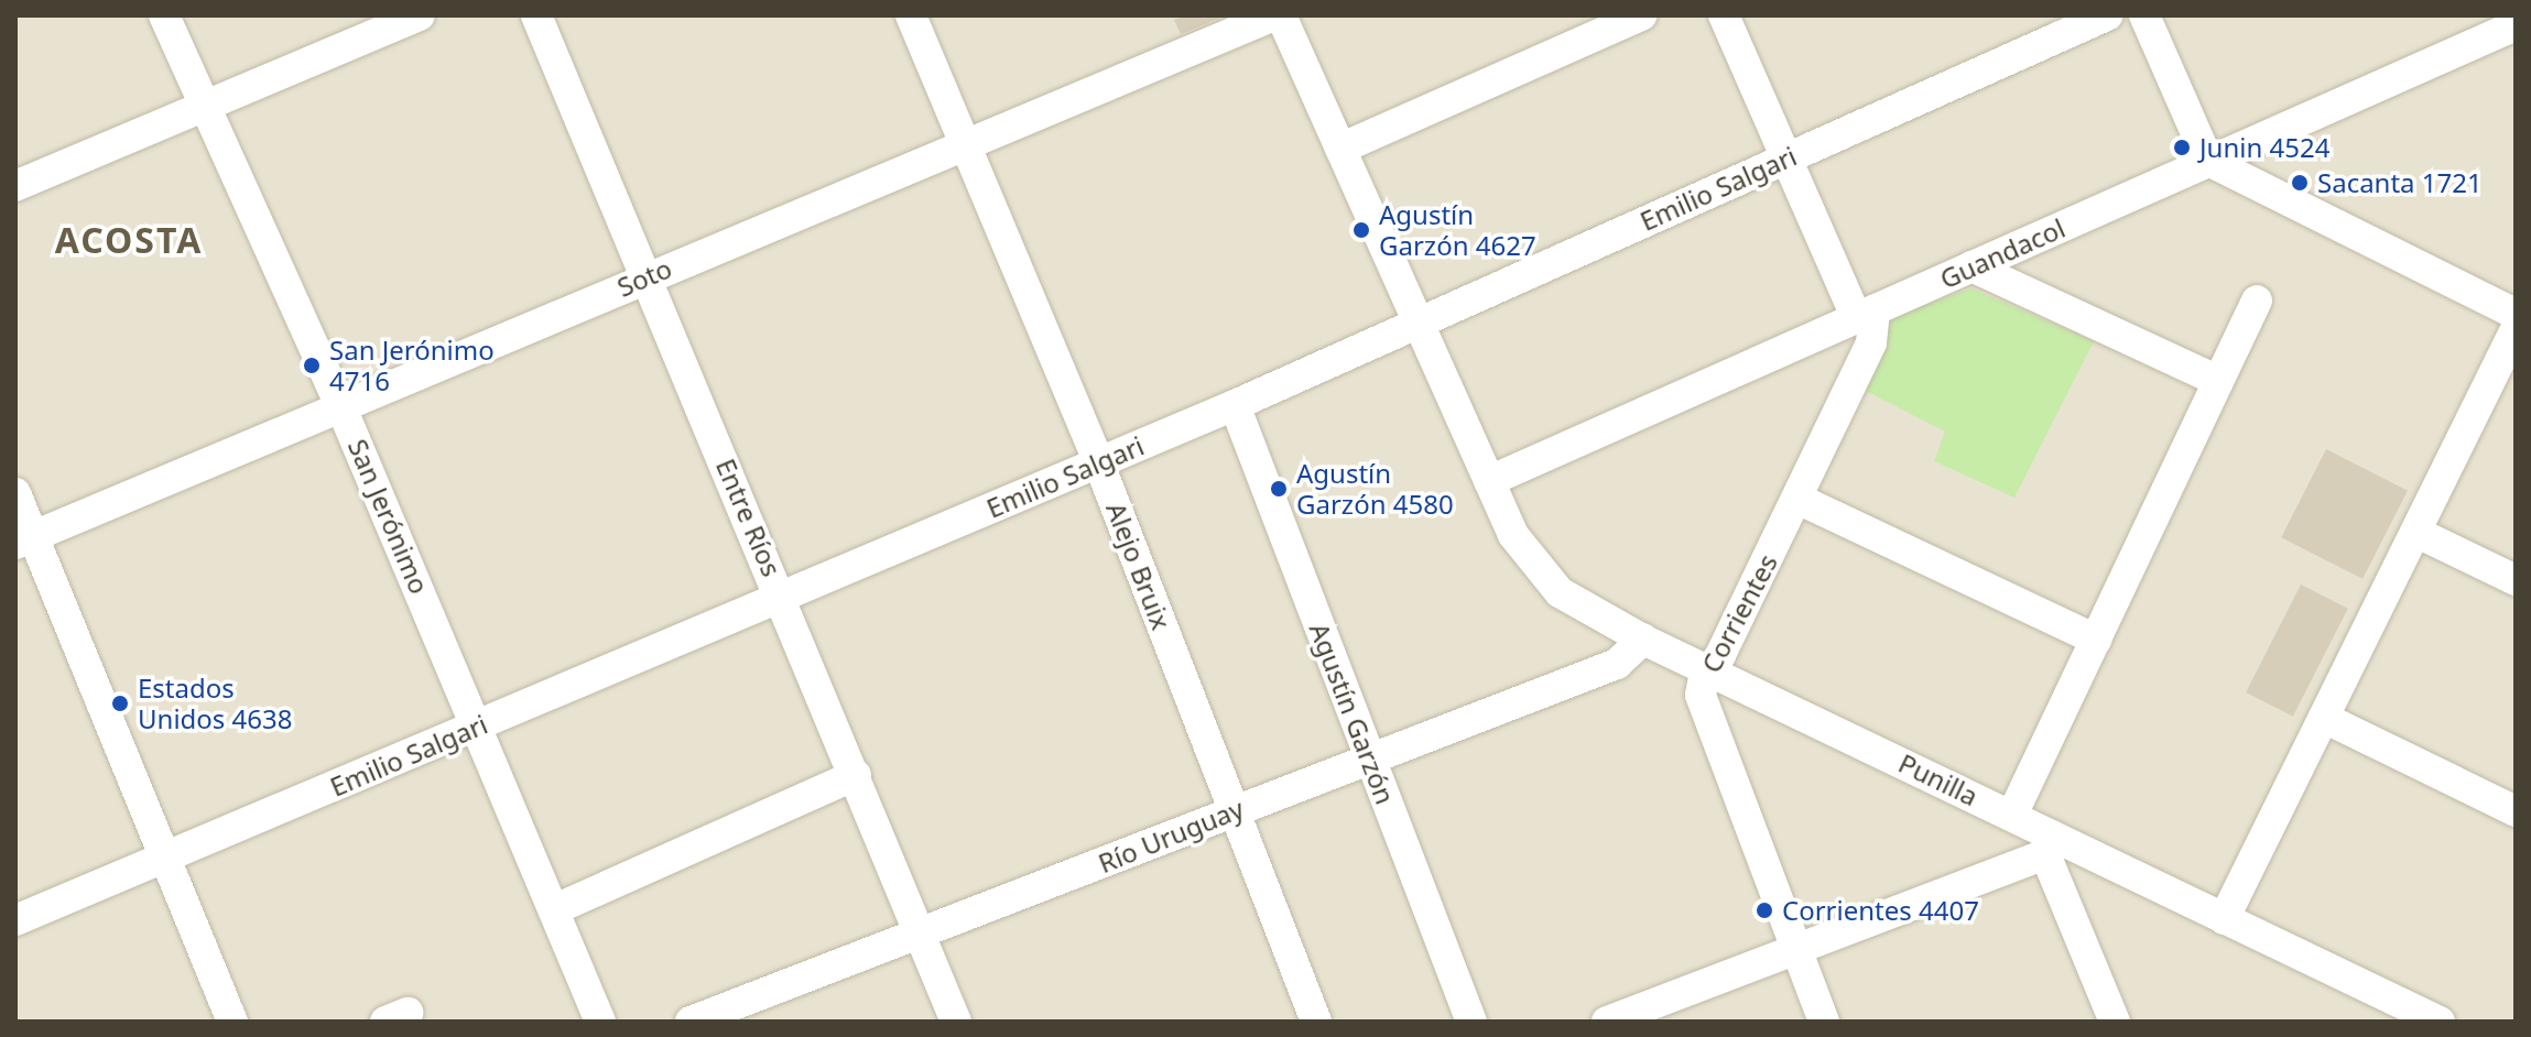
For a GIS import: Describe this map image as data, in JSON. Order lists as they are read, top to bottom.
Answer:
{
  "streets": {
    "street": [
      "Emilio Salgari",
      "Guandacol",
      "Soto",
      "San Jerónimo",
      "Entre Ríos",
      "Alejo Bruix",
      "Corrientes",
      "Agustín Garzón",
      "Punilla",
      "Río Uruguay"
    ]
  },
  "crossings": [
    ["Emilio Salgari", "San Jerónimo"],
    ["Emilio Salgari", "Entre Ríos"],
    ["Emilio Salgari", "Alejo Bruix"],
    ["Emilio Salgari", "Agustín Garzón"],
    ["Guandacol", "Corrientes"],
    ["Guandacol", "Punilla"],
    ["Soto", "San Jerónimo"],
    ["Soto", "Entre Ríos"],
    ["Soto", "Alejo Bruix"],
    ["Entre Ríos", "Río Uruguay"],
    ["Alejo Bruix", "Río Uruguay"],
    ["Corrientes", "Punilla"],
    ["Agustín Garzón", "Río Uruguay"],
    ["Punilla", "Río Uruguay"]
  ],
  "districts": ["ACOSTA"],
  "places": [
    "Junin 4524",
    "Sacanta 1721",
    "Agustín Garzón 4627",
    "San Jerónimo 4716",
    "Agustín Garzón 4580",
    "Estados Unidos 4638",
    "Corrientes 4407"
  ]
}
